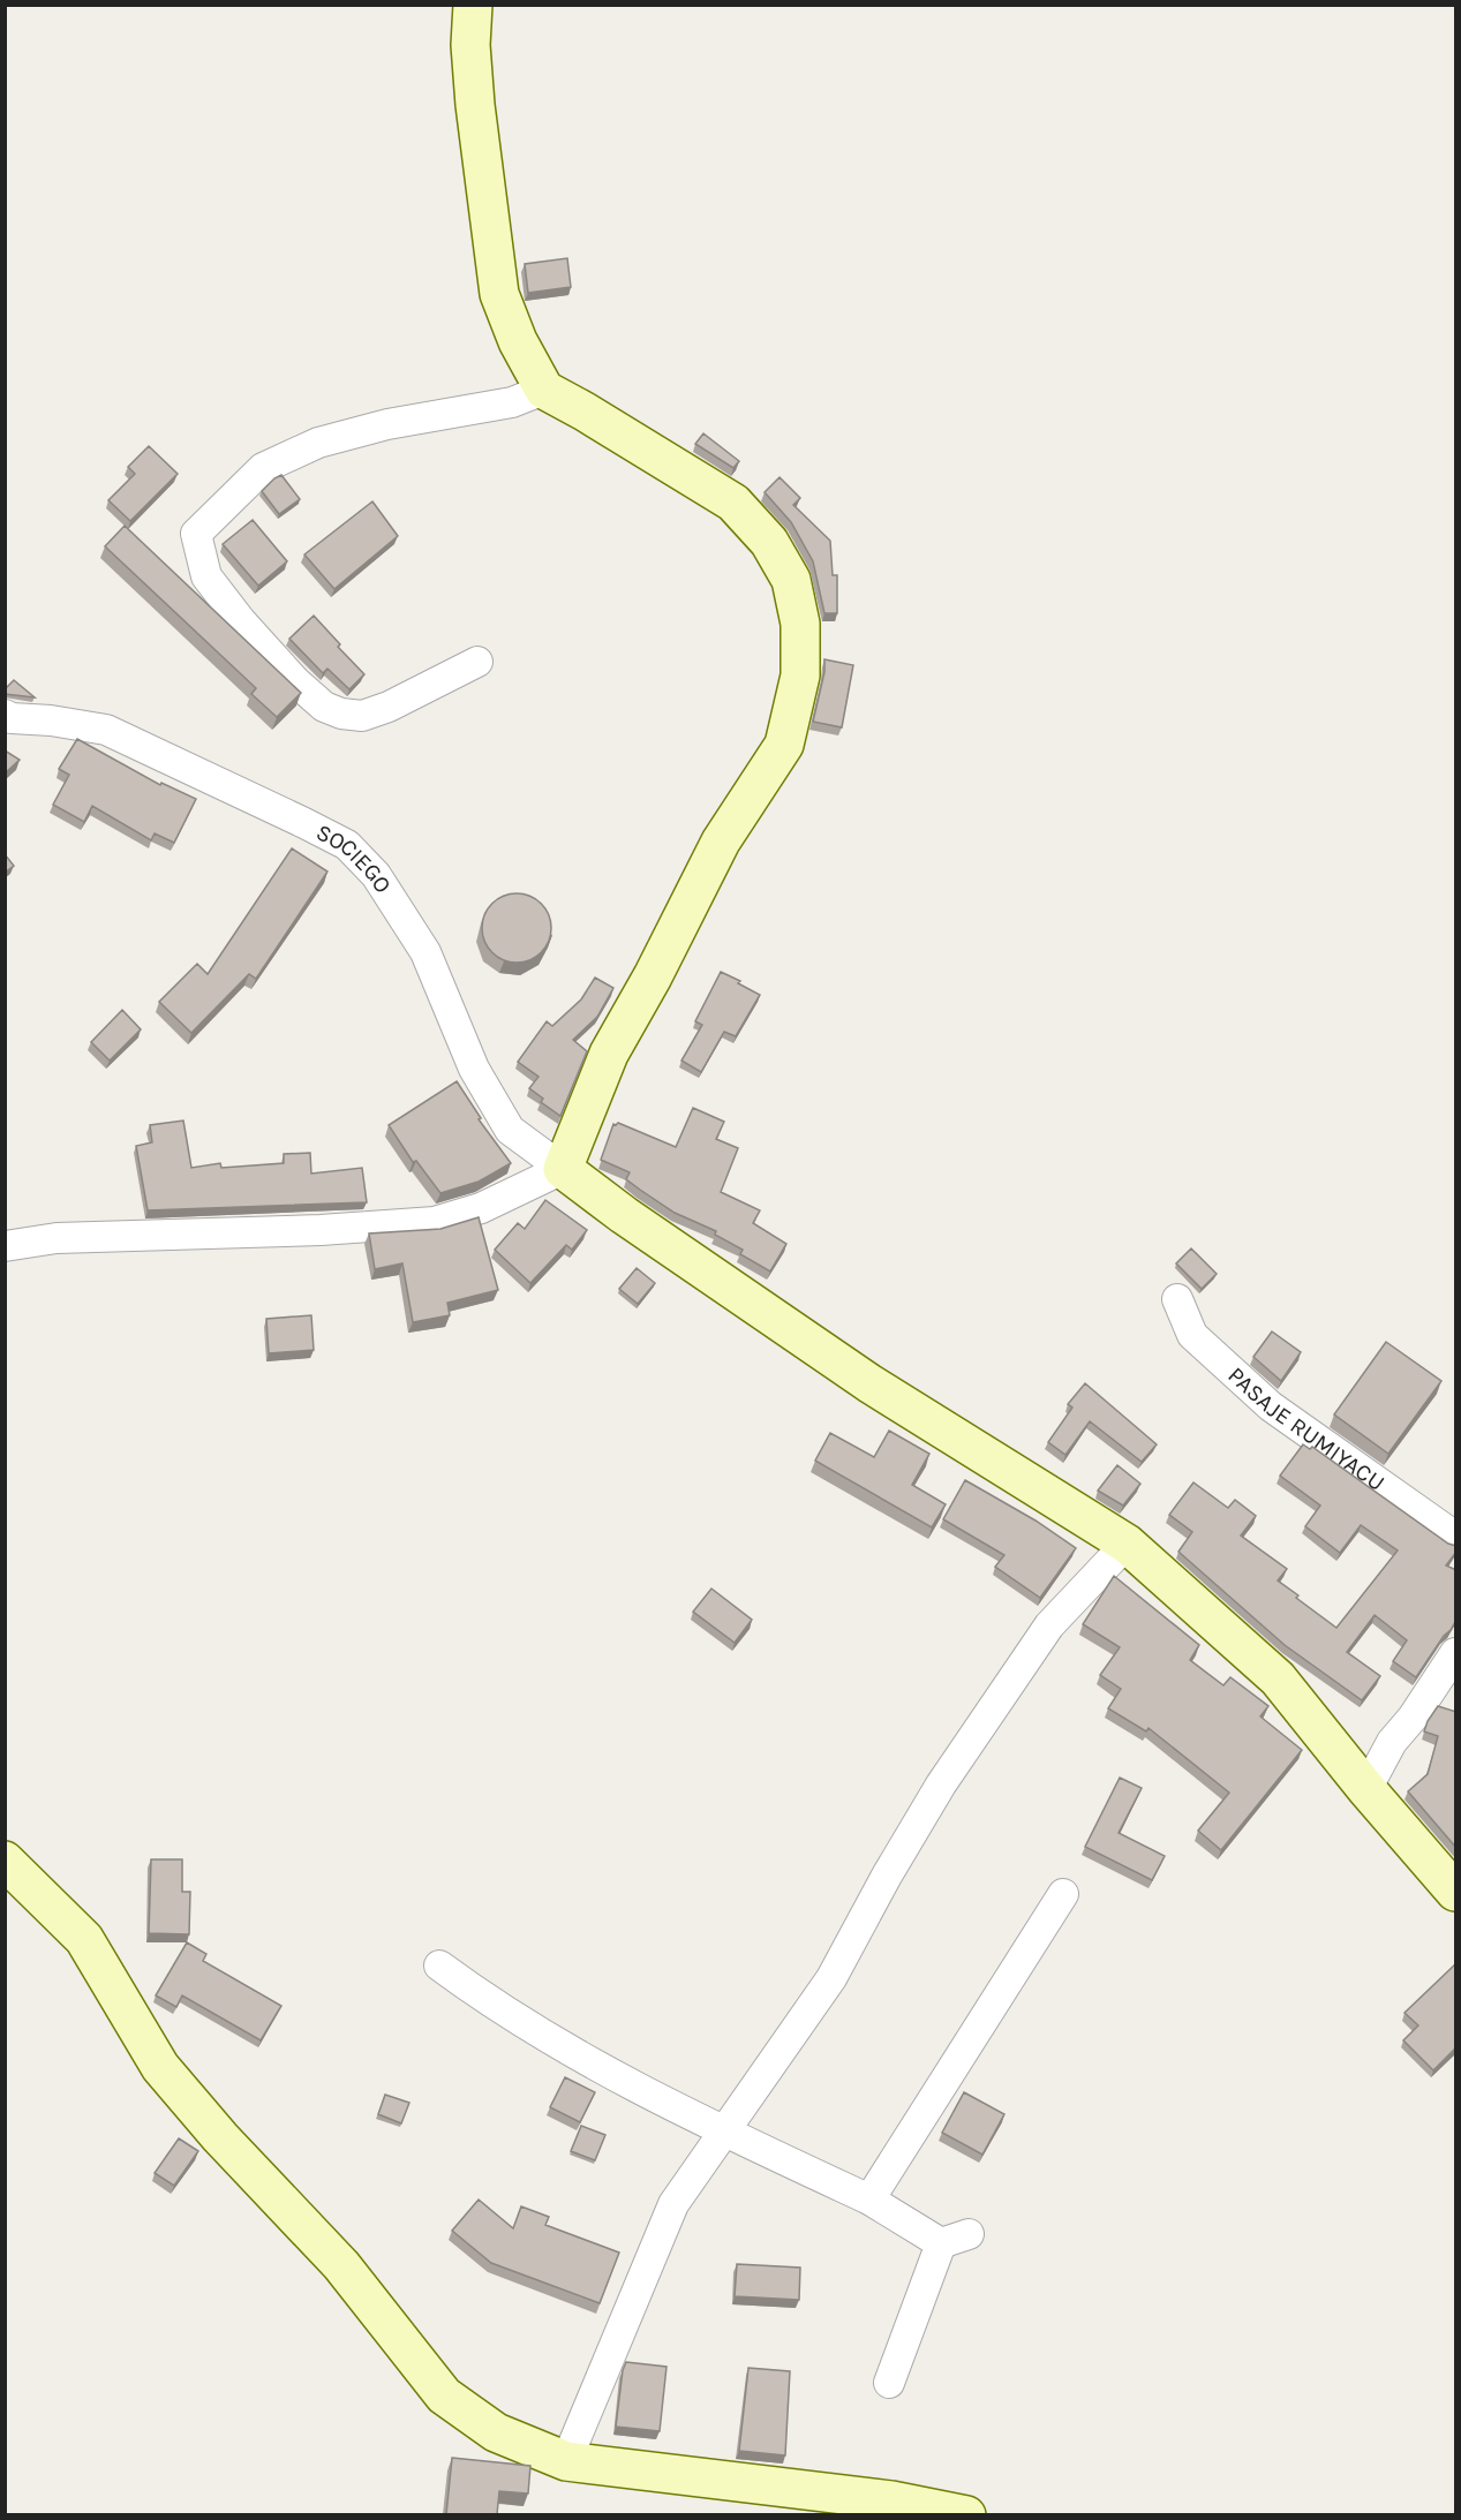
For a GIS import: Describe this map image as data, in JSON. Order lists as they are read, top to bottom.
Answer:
{
  "streets": {
    "street": ["SOCIEGO", "PASAJE RUMIYACU"]
  }
}
